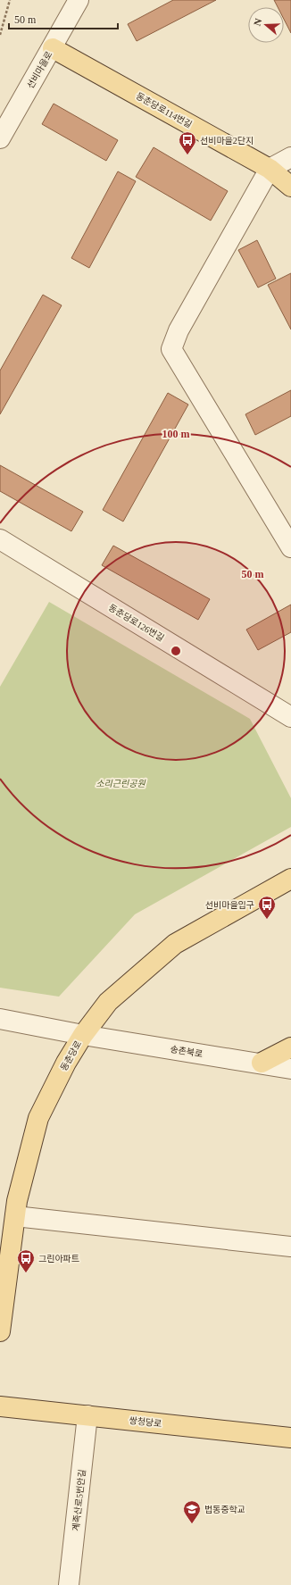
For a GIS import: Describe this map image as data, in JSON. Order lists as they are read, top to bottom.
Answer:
{
  "streets": {
    "main road": ["동춘당로114번길", "동춘당로", "쌍청당로"],
    "street": [
      "선비마을로",
      "동춘당로126번길",
      "송촌북로",
      "계족산로5번안길"
    ]
  },
  "crossings": [
    ["선비마을로", "동춘당로114번길"],
    ["송촌북로", "동춘당로"],
    ["쌍청당로", "계족산로5번안길"]
  ],
  "parks": ["소리근린공원"],
  "places": {
    "bus stop": ["선비마을2단지", "선비마을입구", "그린아파트"],
    "school or university": ["법동중학교"]
  },
  "scale_bar": "50 m",
  "north": "left",
  "rings": ["100 m", "50 m"]
}
